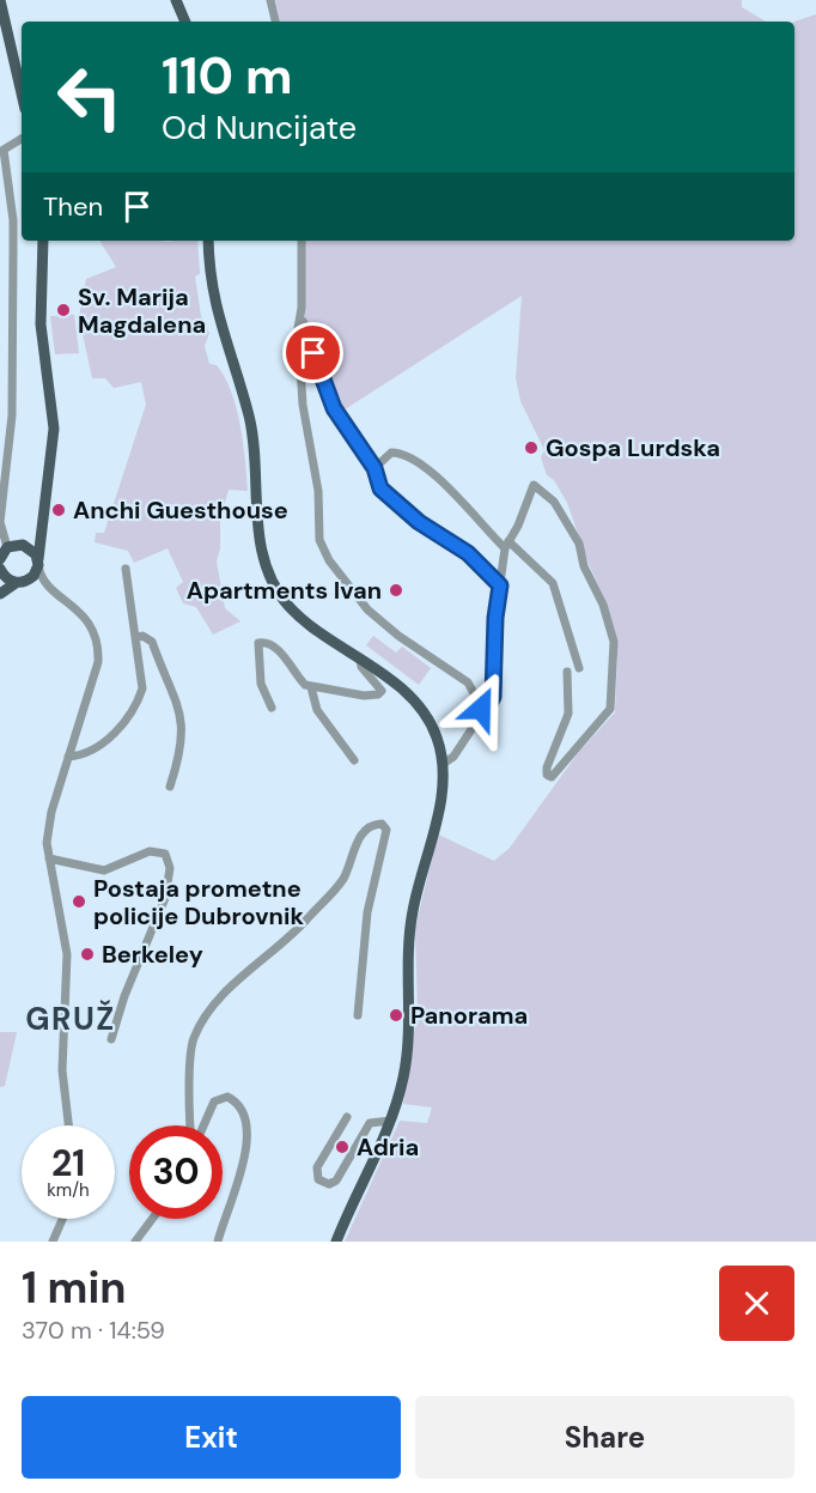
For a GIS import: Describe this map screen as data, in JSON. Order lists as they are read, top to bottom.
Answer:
{
  "districts": ["GRUŽ"],
  "places": [
    "Sv. Marija Magdalena",
    "Gospa Lurdska",
    "Anchi Guesthouse",
    "Apartments Ivan",
    "Postaja prometne policije Dubrovnik",
    "Berkeley",
    "Panorama",
    "Adria"
  ],
  "page": {
    "turn": ["110 m", "Od Nuncijate"],
    "then": "Then",
    "speed": "21 km/h",
    "limit": "30",
    "heading": ["1 min", "370 m · 14:59"],
    "buttons": ["Exit", "Share"]
  }
}
